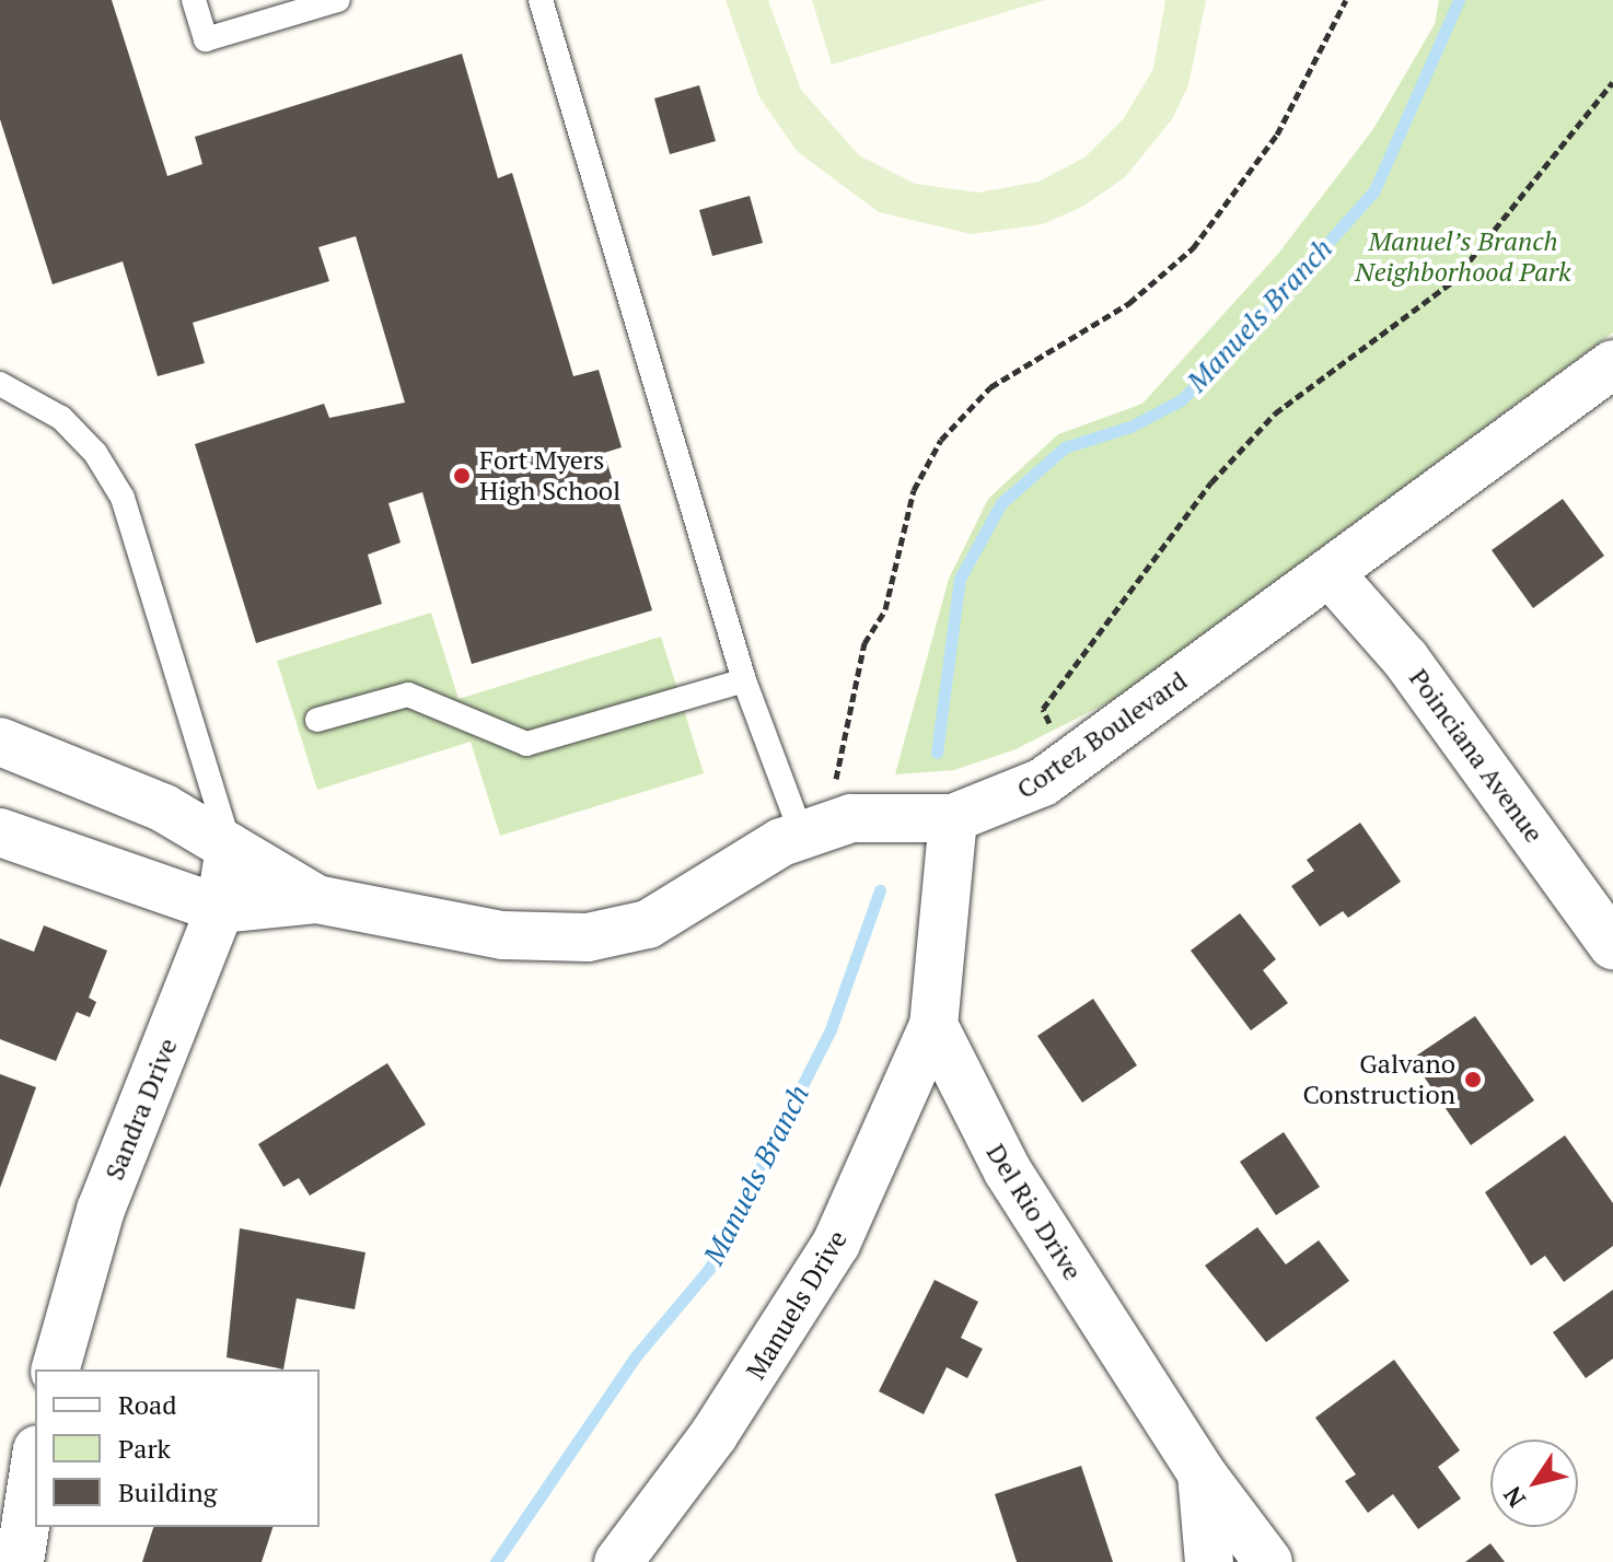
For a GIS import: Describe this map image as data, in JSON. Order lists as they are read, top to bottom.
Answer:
{
  "streets": {
    "street": [
      "Cortez Boulevard",
      "Poinciana Avenue",
      "Sandra Drive",
      "Del Rio Drive",
      "Manuels Drive"
    ]
  },
  "crossings": [
    ["Cortez Boulevard", "Poinciana Avenue"],
    ["Cortez Boulevard", "Sandra Drive"],
    ["Del Rio Drive", "Manuels Drive"]
  ],
  "water": ["Manuels Branch"],
  "parks": ["Manuel’s Branch Neighborhood Park"],
  "places": ["Fort Myers High School", "Galvano Construction"],
  "legend": ["Road", "Park", "Building"],
  "north": "bottom left"
}
